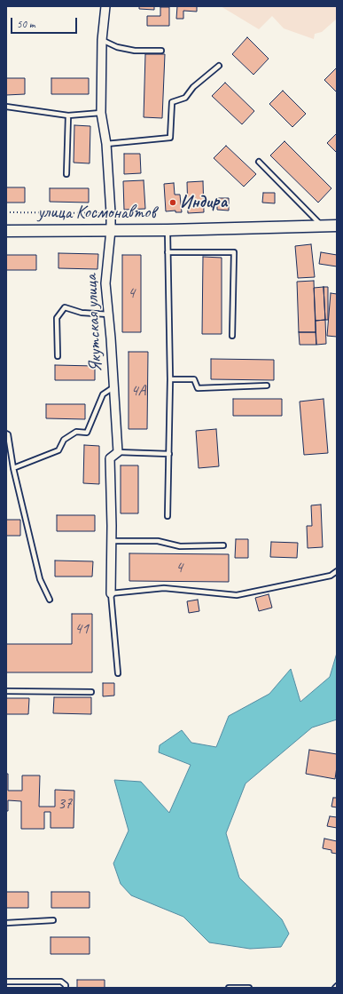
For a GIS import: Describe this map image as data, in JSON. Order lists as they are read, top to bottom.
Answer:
{
  "streets": {
    "street": ["улица Космонавтов", "Якутская улица"]
  },
  "crossings": [
    ["улица Космонавтов", "Якутская улица"]
  ],
  "places": ["Индира"],
  "house_numbers": [
    "4",
    "4А",
    "4",
    "41",
    "37"
  ],
  "scale_bar": "50 m"
}
